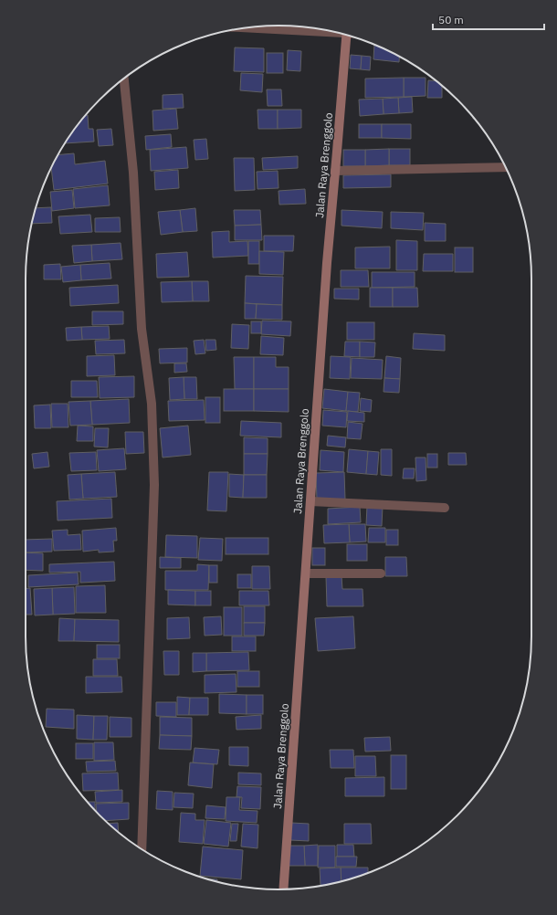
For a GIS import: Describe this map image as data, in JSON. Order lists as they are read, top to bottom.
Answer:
{
  "streets": {
    "main road": ["Jalan Raya Brenggolo"]
  },
  "scale_bar": "50 m"
}
